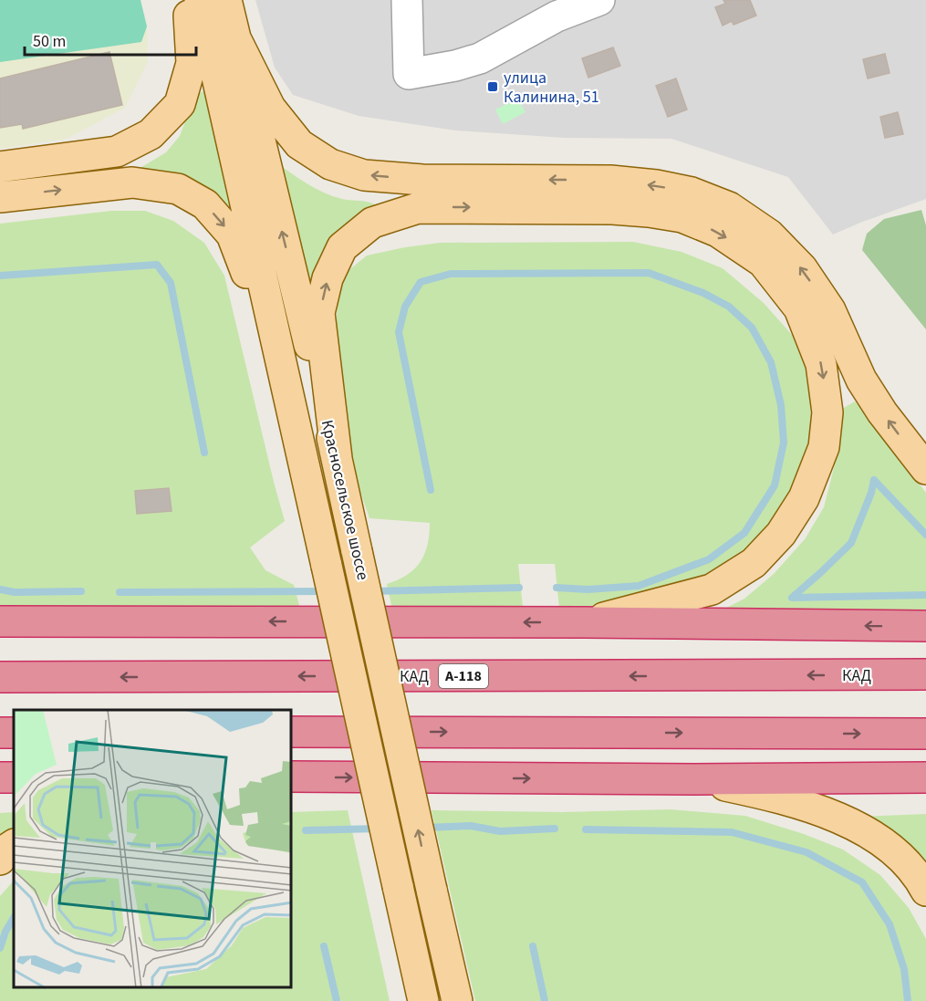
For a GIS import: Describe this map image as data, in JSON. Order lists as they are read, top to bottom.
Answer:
{
  "streets": {
    "highway": ["КАД", "А-118"],
    "main road": ["Красносельское шоссе"]
  },
  "places": {
    "transit": ["улица Калинина, 51"]
  },
  "scale_bar": "50 m"
}
